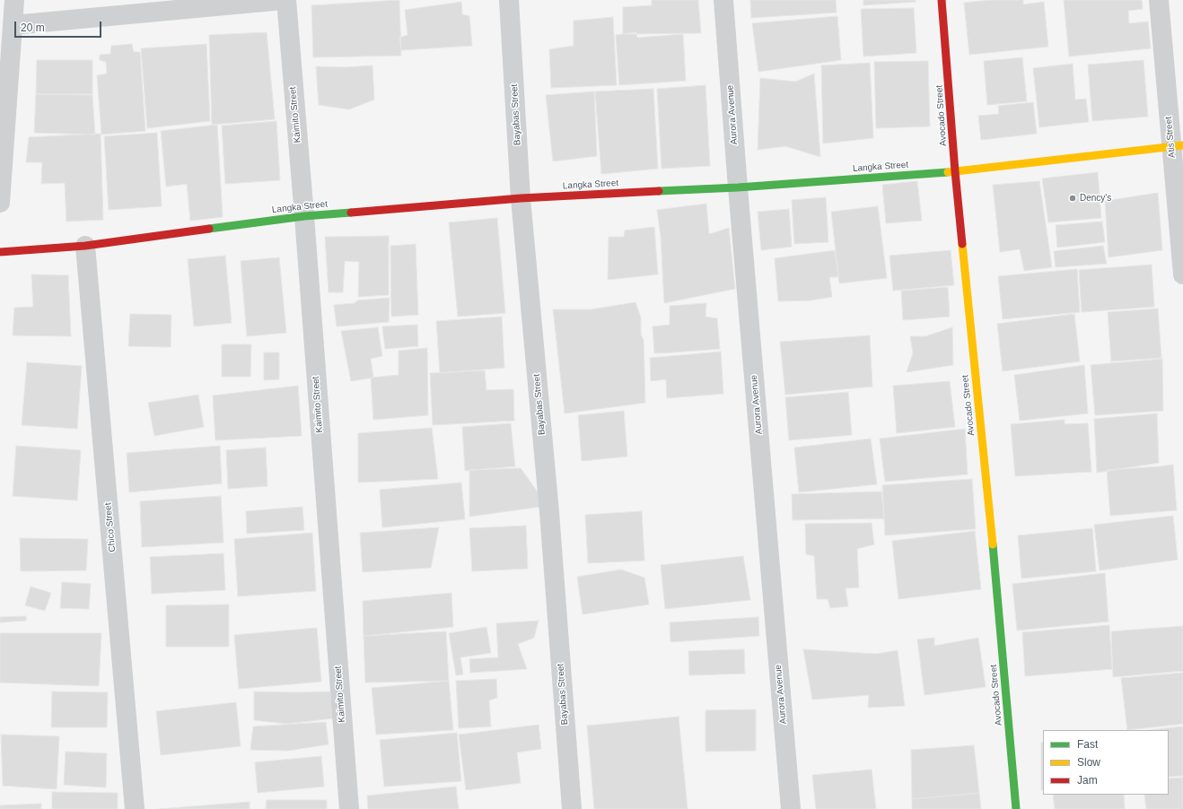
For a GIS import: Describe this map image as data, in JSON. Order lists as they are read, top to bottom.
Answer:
{
  "streets": {
    "street": [
      "Kaimito Street",
      "Bayabas Street",
      "Aurora Avenue",
      "Avocado Street",
      "Atis Street",
      "Langka Street",
      "Chico Street"
    ]
  },
  "crossings": [
    ["Kaimito Street", "Langka Street"],
    ["Bayabas Street", "Langka Street"],
    ["Aurora Avenue", "Langka Street"],
    ["Avocado Street", "Langka Street"],
    ["Atis Street", "Langka Street"],
    ["Langka Street", "Chico Street"]
  ],
  "places": ["Dency's"],
  "legend": ["Fast", "Slow", "Jam"],
  "scale_bar": "20 m"
}
